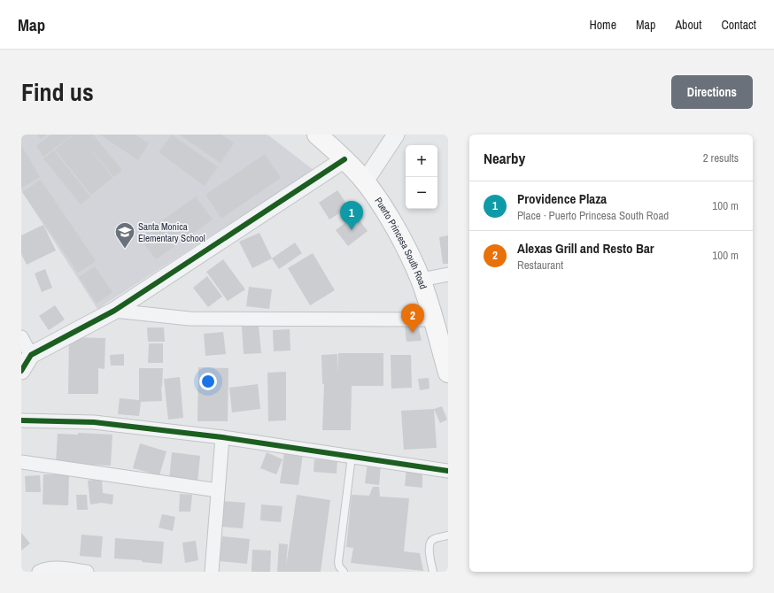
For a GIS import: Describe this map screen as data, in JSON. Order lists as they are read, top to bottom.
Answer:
{
  "streets": {
    "main road": ["Puerto Princesa South Road"]
  },
  "places": {
    "school or university": ["Santa Monica Elementary School"]
  },
  "page": {
    "header": "Map",
    "nav": [
      "Home",
      "Map",
      "About",
      "Contact"
    ],
    "title": "Find us",
    "buttons": "Directions",
    "heading": ["Nearby", "2 results"],
    "map_buttons": ["+", "−"],
    "list": [
      {
        "mark": "1",
        "name": "Providence Plaza",
        "note": "Place · Puerto Princesa South Road",
        "value": "100 m"
      },
      {
        "mark": "2",
        "name": "Alexas Grill and Resto Bar",
        "note": "Restaurant",
        "value": "100 m"
      }
    ],
    "pins": ["1", "2"]
  }
}
